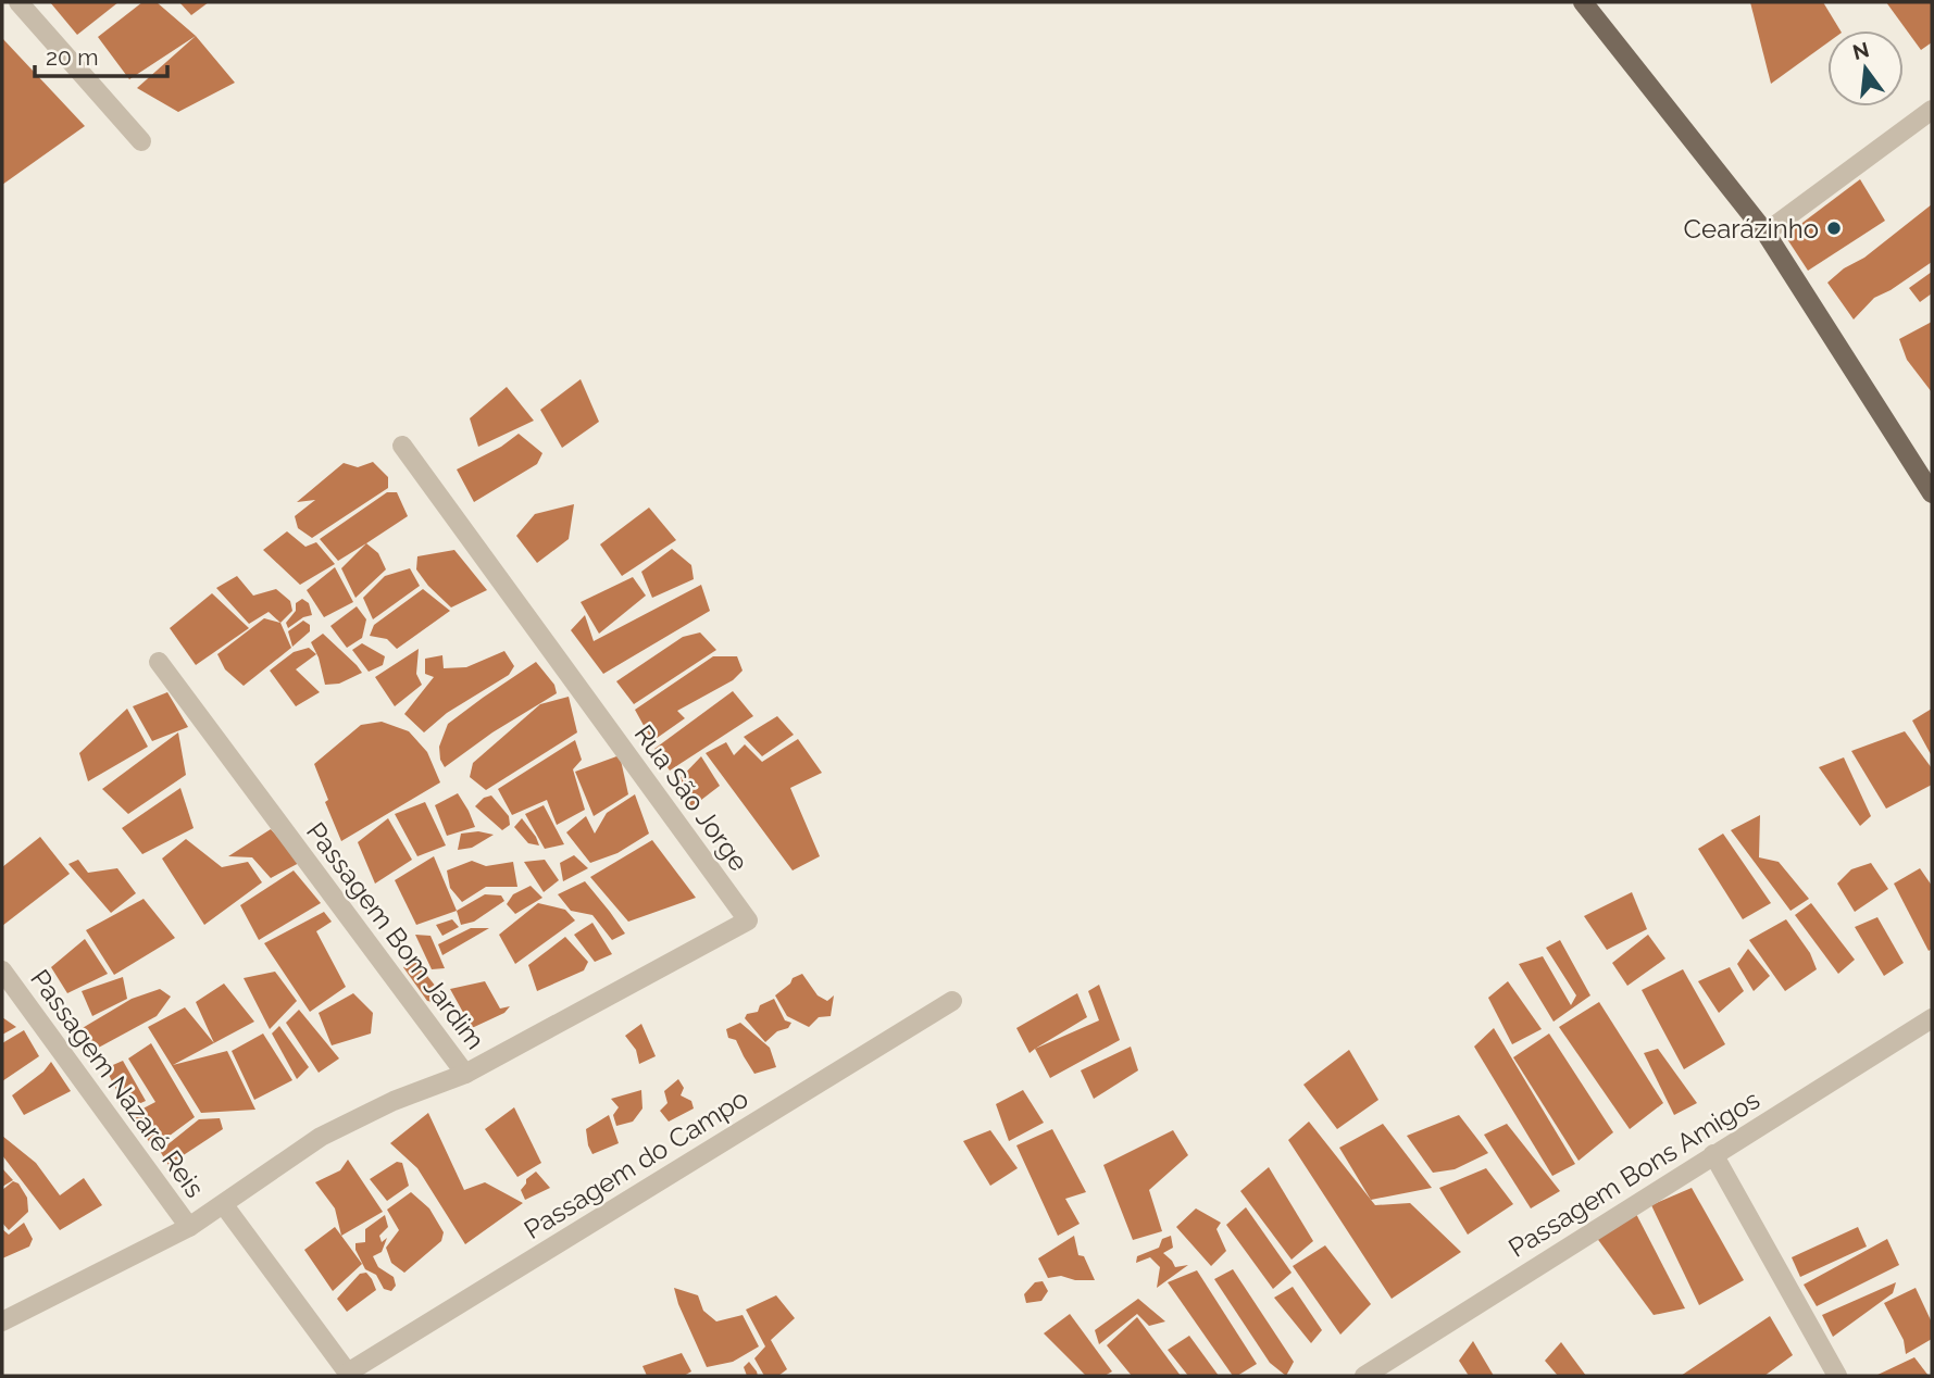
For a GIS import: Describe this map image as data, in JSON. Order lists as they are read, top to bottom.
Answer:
{
  "streets": {
    "street": [
      "Rua São Jorge",
      "Passagem Bom Jardim",
      "Passagem Nazaré Reis",
      "Passagem do Campo",
      "Passagem Bons Amigos"
    ]
  },
  "crossings": [
    ["Rua São Jorge", "Passagem Bom Jardim"],
    ["Passagem Bom Jardim", "Passagem Nazaré Reis"]
  ],
  "places": ["Cearázinho"],
  "scale_bar": "20 m",
  "north": "top"
}
